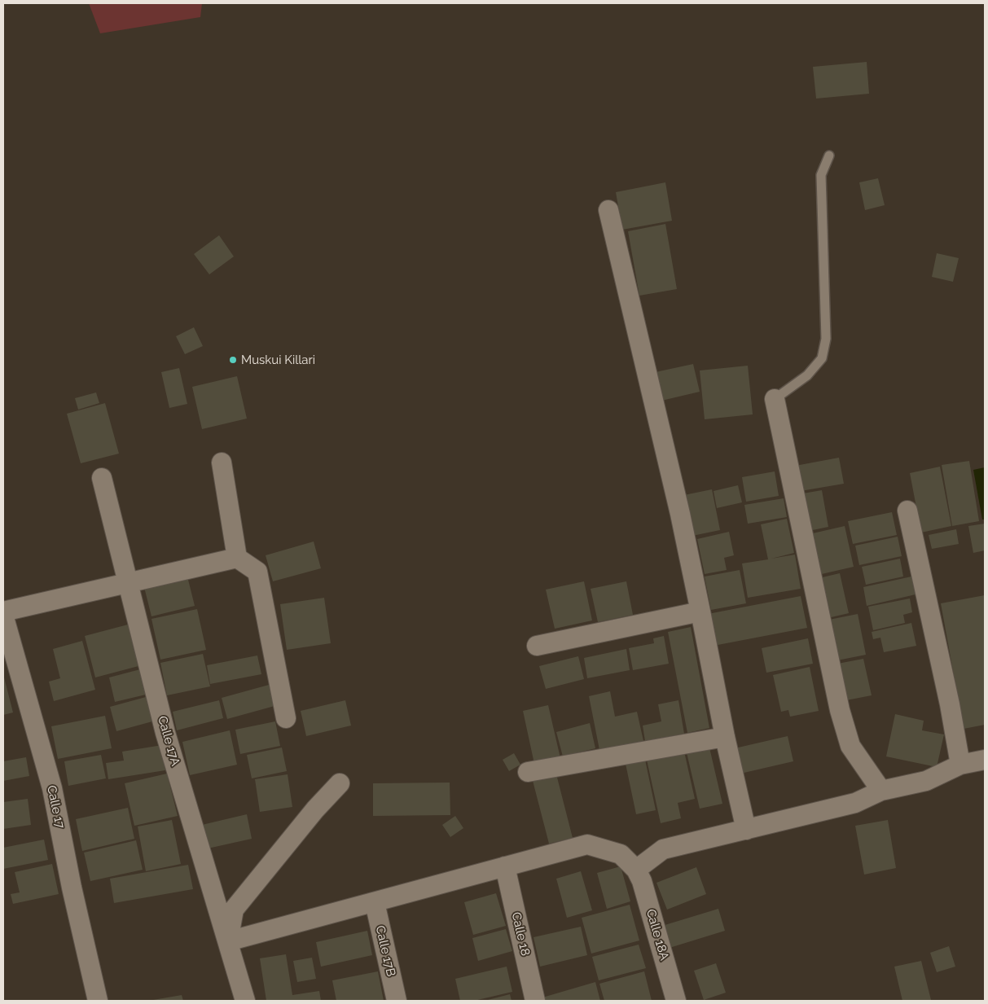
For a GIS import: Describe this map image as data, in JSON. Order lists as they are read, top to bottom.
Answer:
{
  "streets": {
    "street": [
      "Calle 17A",
      "Calle 17",
      "Calle 18",
      "Calle 18A",
      "Calle 17B"
    ]
  },
  "places": ["Muskui Killari"]
}
